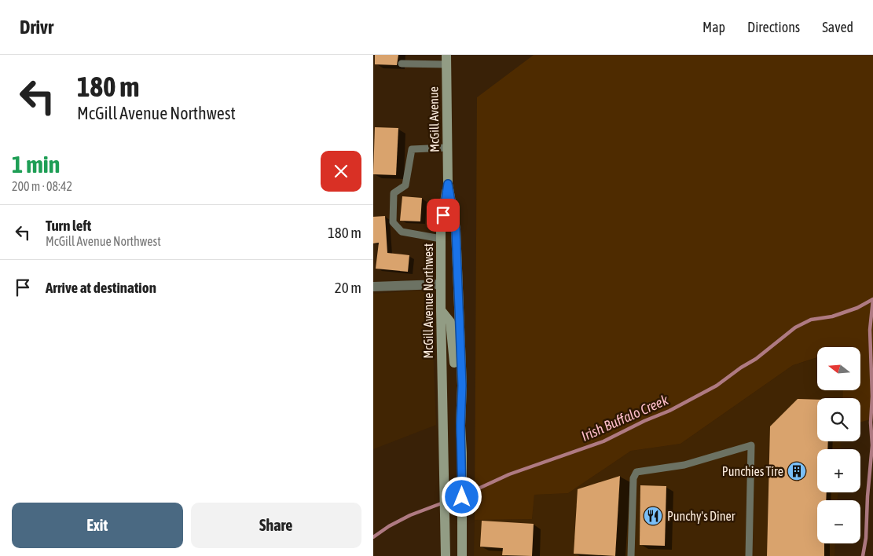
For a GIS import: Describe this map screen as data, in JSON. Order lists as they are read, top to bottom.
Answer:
{
  "streets": {
    "main road": ["McGill Avenue", "McGill Avenue Northwest"]
  },
  "crossings": [
    ["McGill Avenue", "McGill Avenue Northwest"]
  ],
  "water": ["Irish Buffalo Creek"],
  "places": {
    "building": ["Punchies Tire"],
    "restaurant": ["Punchy's Diner"]
  },
  "north": "left",
  "page": {
    "header": "Drivr",
    "nav": ["Map", "Directions", "Saved"],
    "turn": ["180 m", "McGill Avenue Northwest"],
    "heading": ["1 min", "200 m · 08:42"],
    "list": [
      {
        "name": "Turn left",
        "note": "McGill Avenue Northwest",
        "value": "180 m"
      },
      {
        "name": "Arrive at destination",
        "value": "20 m"
      }
    ],
    "map_buttons": ["+", "−"],
    "buttons": ["Exit", "Share"]
  }
}
